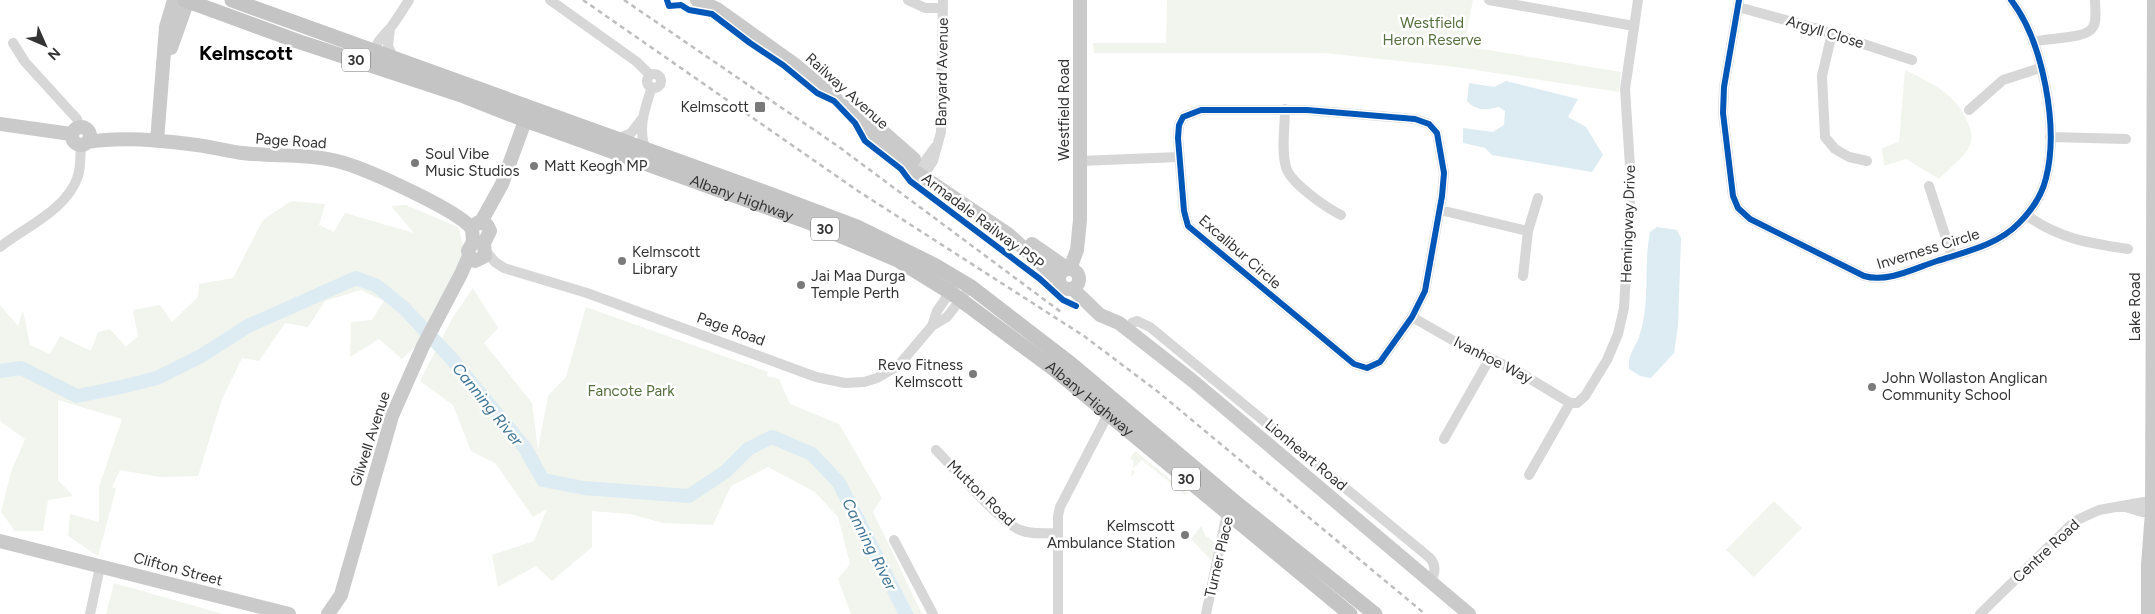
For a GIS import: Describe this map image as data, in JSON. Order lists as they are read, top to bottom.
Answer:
{
  "streets": {
    "highway": ["30", "Albany Highway"],
    "main road": [
      "Railway Avenue",
      "Westfield Road",
      "Page Road",
      "Lake Road",
      "Gilwell Avenue",
      "Lionheart Road",
      "Clifton Street"
    ],
    "street": [
      "Argyll Close",
      "Banyard Avenue",
      "Hemingway Drive",
      "Inverness Circle",
      "Excalibur Circle",
      "Ivanhoe Way",
      "Mutton Road",
      "Centre Road",
      "Turner Place"
    ],
    "cycle path": ["Armadale Railway PSP"]
  },
  "crossings": [
    ["Argyll Close", "Inverness Circle"],
    ["Banyard Avenue", "Railway Avenue"],
    ["Railway Avenue", "Westfield Road"],
    ["Railway Avenue", "Lionheart Road"],
    ["Westfield Road", "Lionheart Road"],
    ["Page Road", "Albany Highway"],
    ["Page Road", "Gilwell Avenue"],
    ["Albany Highway", "Turner Place"],
    ["Hemingway Drive", "Ivanhoe Way"],
    ["Excalibur Circle", "Ivanhoe Way"],
    ["Lake Road", "Centre Road"]
  ],
  "districts": ["Kelmscott"],
  "water": ["Canning River"],
  "parks": ["Westfield Heron Reserve", "Fancote Park"],
  "places": {
    "transit": ["Kelmscott"],
    "other": [
      "Soul Vibe Music Studios",
      "Matt Keogh MP",
      "Kelmscott Library",
      "Jai Maa Durga Temple Perth",
      "Revo Fitness Kelmscott",
      "John Wollaston Anglican Community School",
      "Kelmscott Ambulance Station"
    ]
  },
  "north": "bottom right"
}
